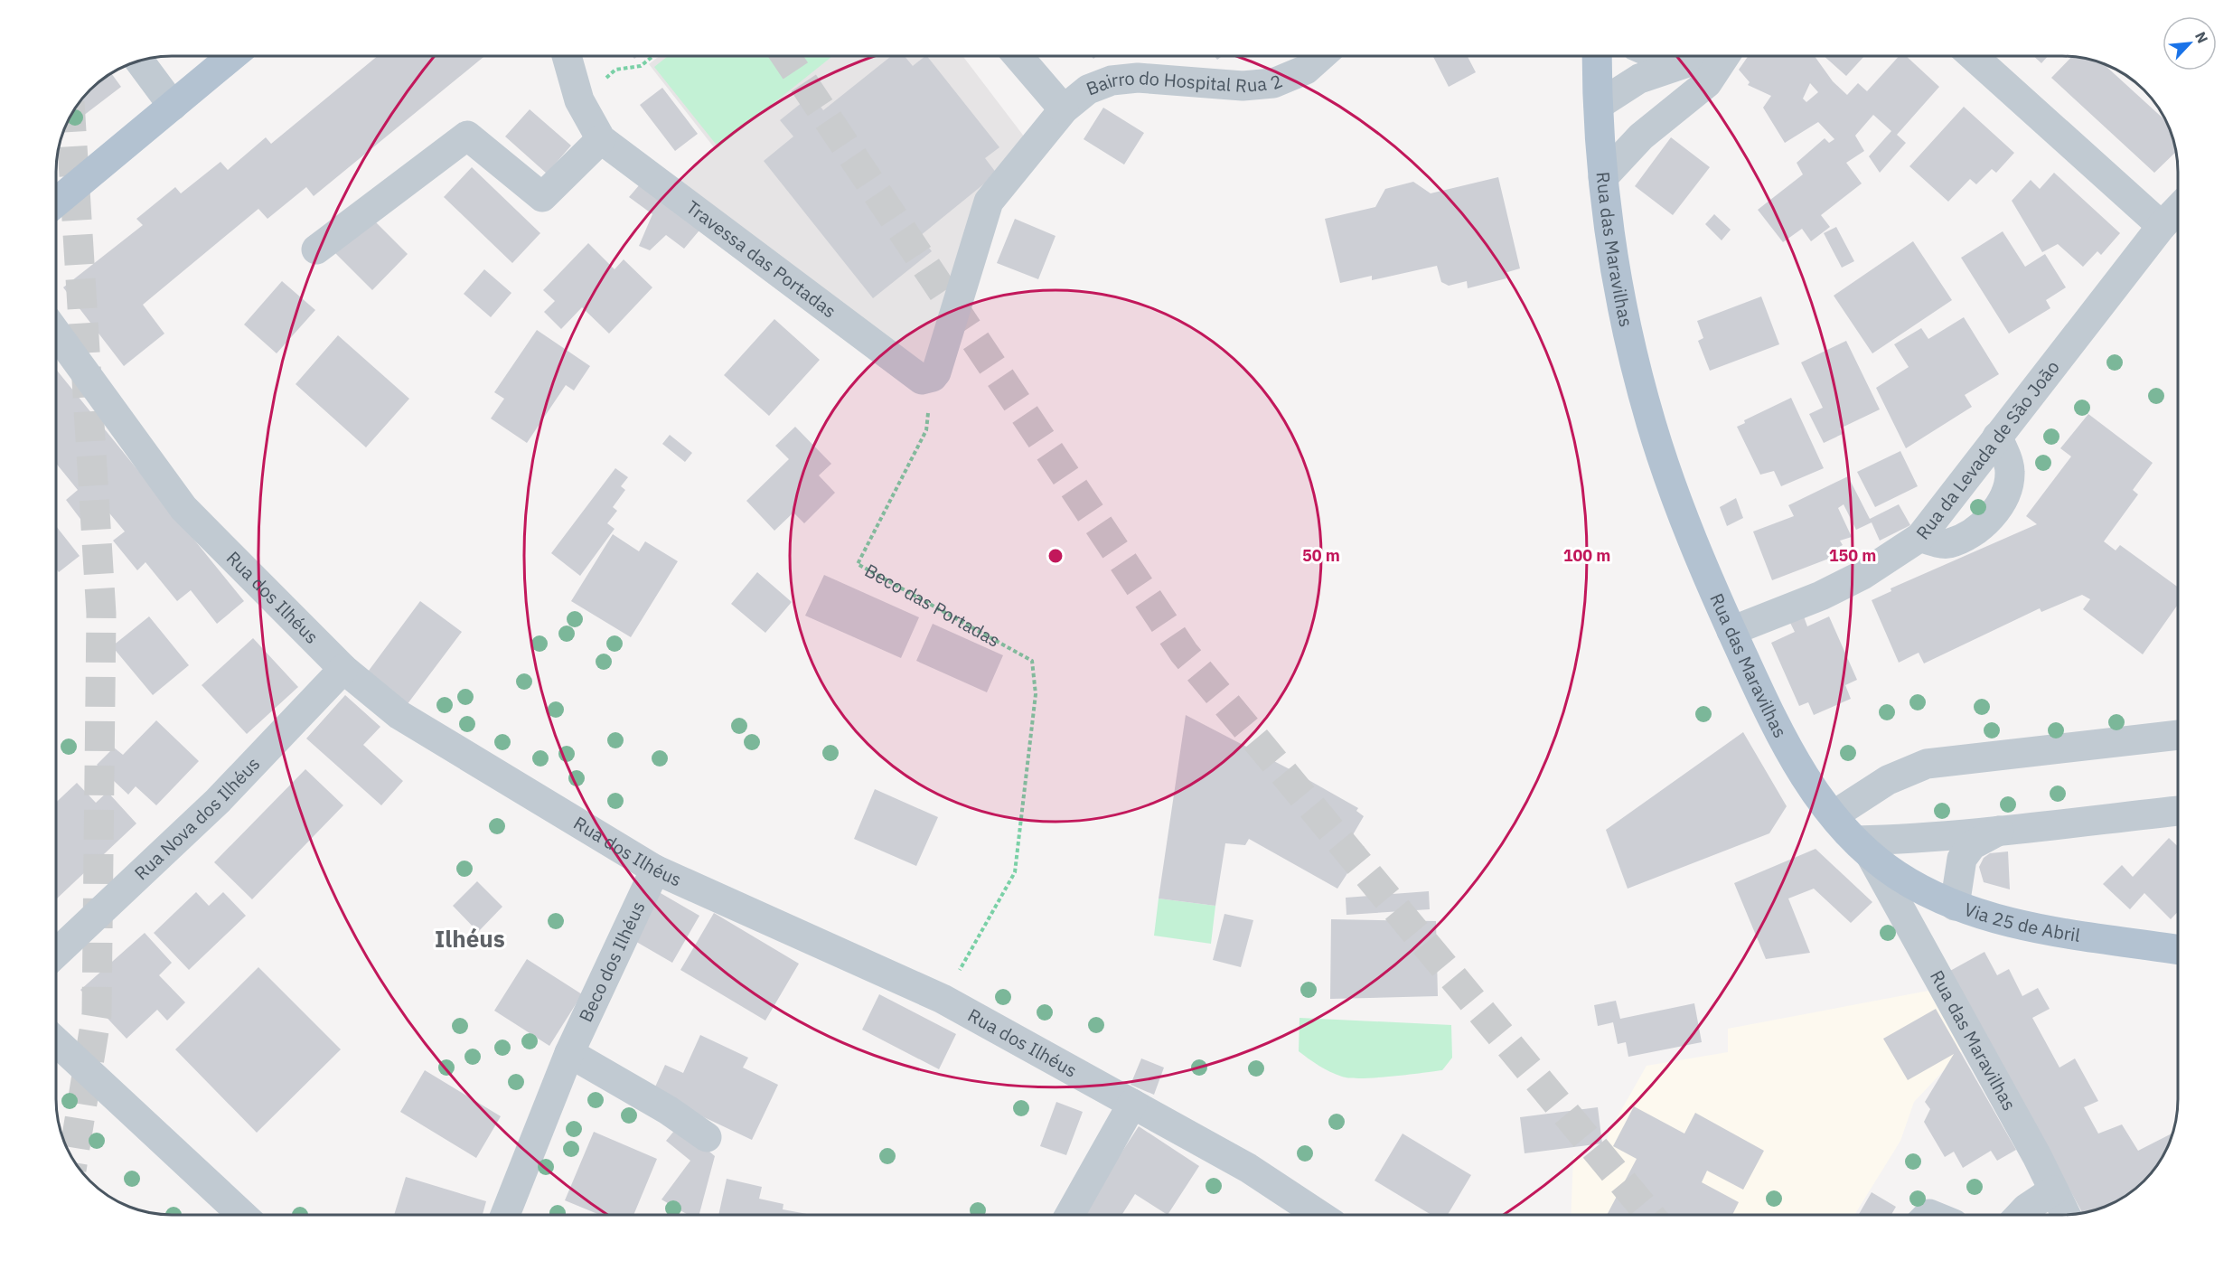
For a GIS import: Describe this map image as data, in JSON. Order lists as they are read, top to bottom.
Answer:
{
  "streets": {
    "main road": ["Rua das Maravilhas", "Via 25 de Abril"],
    "street": [
      "Bairro do Hospital Rua 2",
      "Travessa das Portadas",
      "Rua da Levada de São João",
      "Rua dos Ilhéus",
      "Rua Nova dos Ilhéus",
      "Beco dos Ilhéus"
    ],
    "path": ["Beco das Portadas"]
  },
  "crossings": [
    ["Rua das Maravilhas", "Rua da Levada de São João"],
    ["Rua das Maravilhas", "Via 25 de Abril"],
    ["Travessa das Portadas", "Beco das Portadas"],
    ["Rua dos Ilhéus", "Beco das Portadas"],
    ["Rua dos Ilhéus", "Rua Nova dos Ilhéus"],
    ["Rua dos Ilhéus", "Beco dos Ilhéus"]
  ],
  "districts": ["Ilhéus"],
  "north": "top right",
  "rings": ["50 m", "100 m", "150 m"]
}
